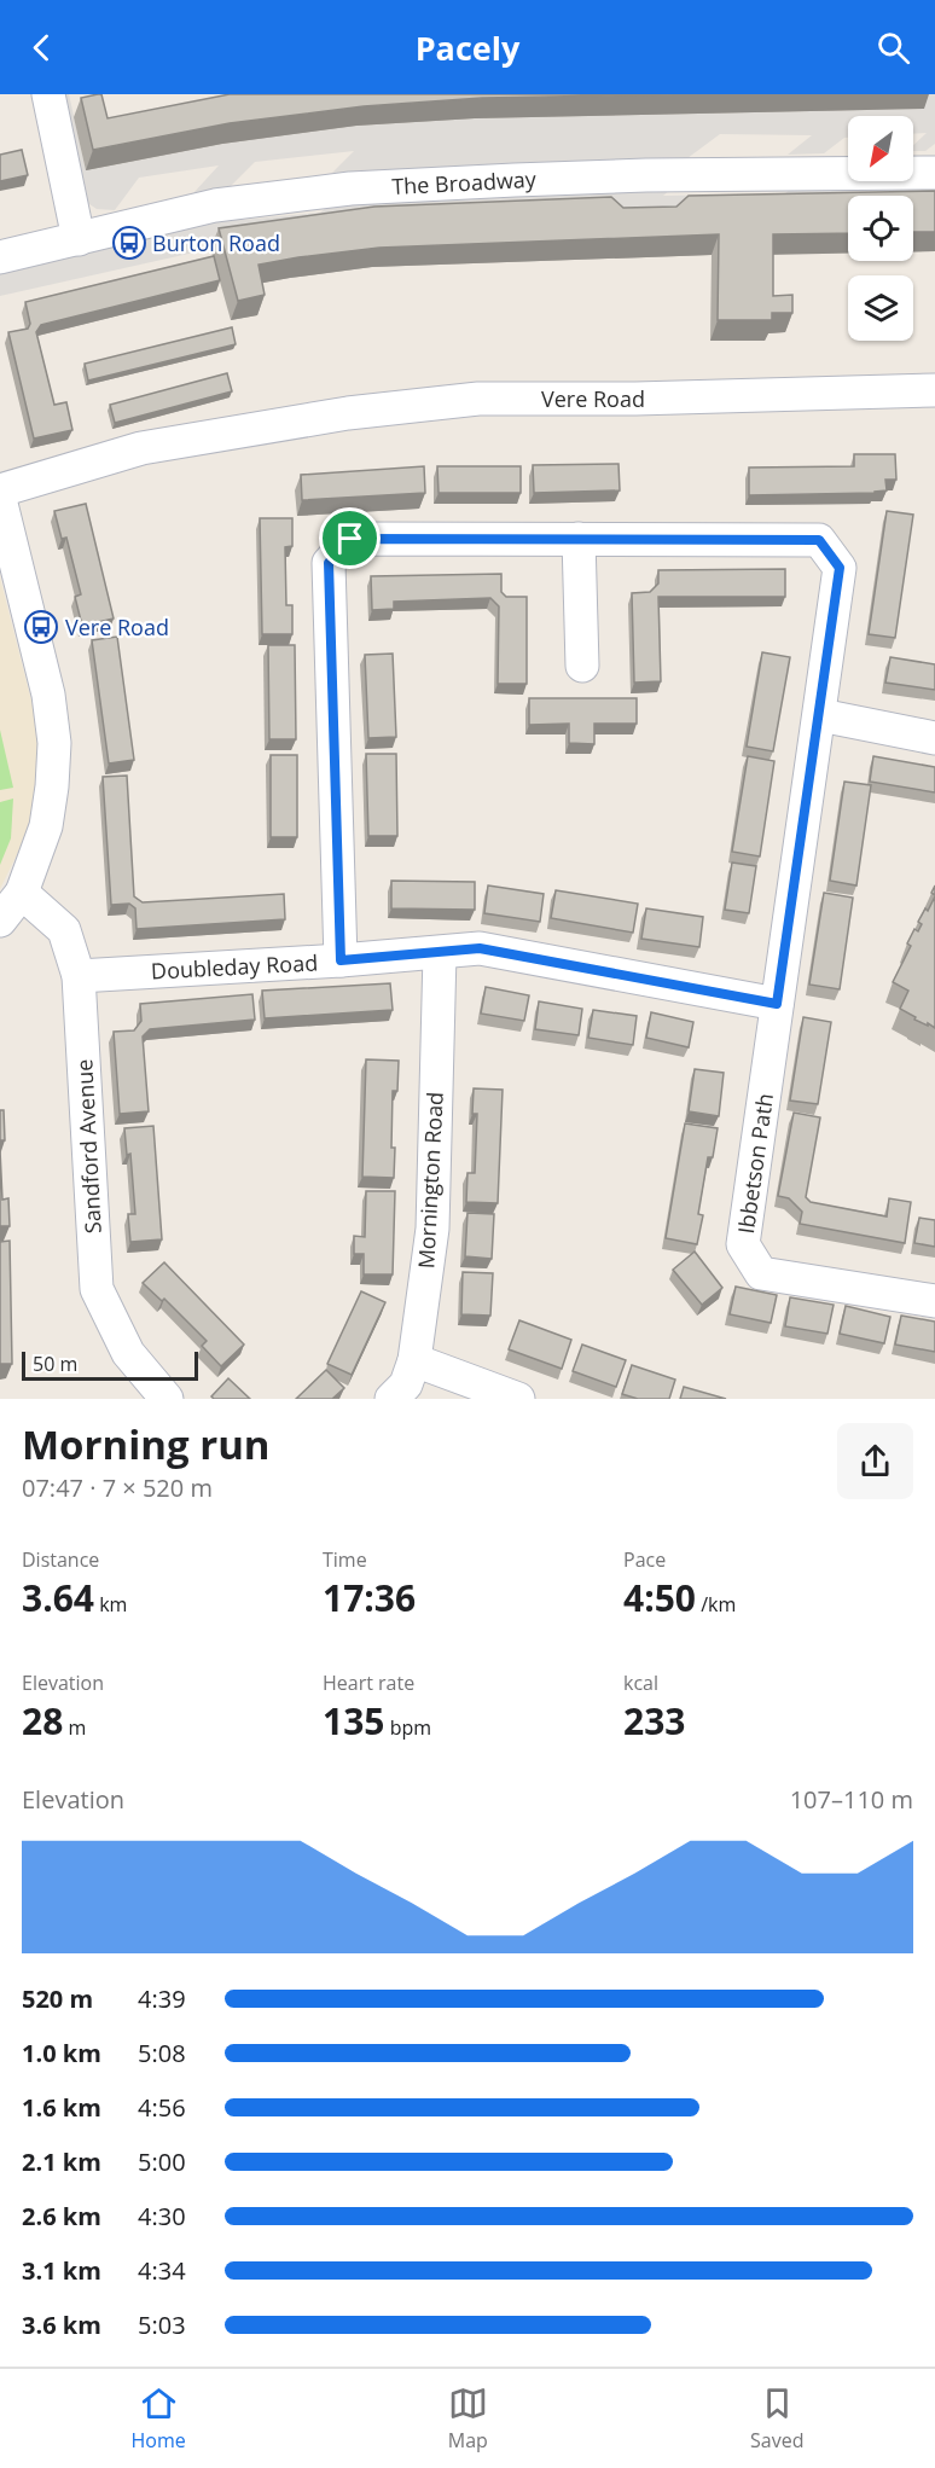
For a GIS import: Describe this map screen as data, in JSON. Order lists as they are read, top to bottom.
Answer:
{
  "streets": {
    "street": [
      "The Broadway",
      "Vere Road",
      "Doubleday Road",
      "Sandford Avenue",
      "Ibbetson Path",
      "Mornington Road"
    ]
  },
  "crossings": [
    ["Doubleday Road", "Sandford Avenue"],
    ["Doubleday Road", "Ibbetson Path"],
    ["Doubleday Road", "Mornington Road"]
  ],
  "places": {
    "bus stop": ["Burton Road", "Vere Road"]
  },
  "scale_bar": "50 m",
  "north": "bottom left",
  "page": {
    "header": "Pacely",
    "scale": "50 m",
    "heading": ["Morning run", "07:47 · 7 × 520 m"],
    "stats": [
      ["Distance", "3.64 km"],
      ["Time", "17:36"],
      ["Pace", "4:50 /km"],
      ["Elevation", "28 m"],
      ["Heart rate", "135 bpm"],
      ["kcal", "233"]
    ],
    "chart": ["Elevation", "107–110 m"],
    "list": [
      {
        "name": "520 m",
        "note": "4:39"
      },
      {
        "name": "1.0 km",
        "note": "5:08"
      },
      {
        "name": "1.6 km",
        "note": "4:56"
      },
      {
        "name": "2.1 km",
        "note": "5:00"
      },
      {
        "name": "2.6 km",
        "note": "4:30"
      },
      {
        "name": "3.1 km",
        "note": "4:34"
      },
      {
        "name": "3.6 km",
        "note": "5:03"
      }
    ],
    "tabs": ["Home", "Map", "Saved"]
  }
}
